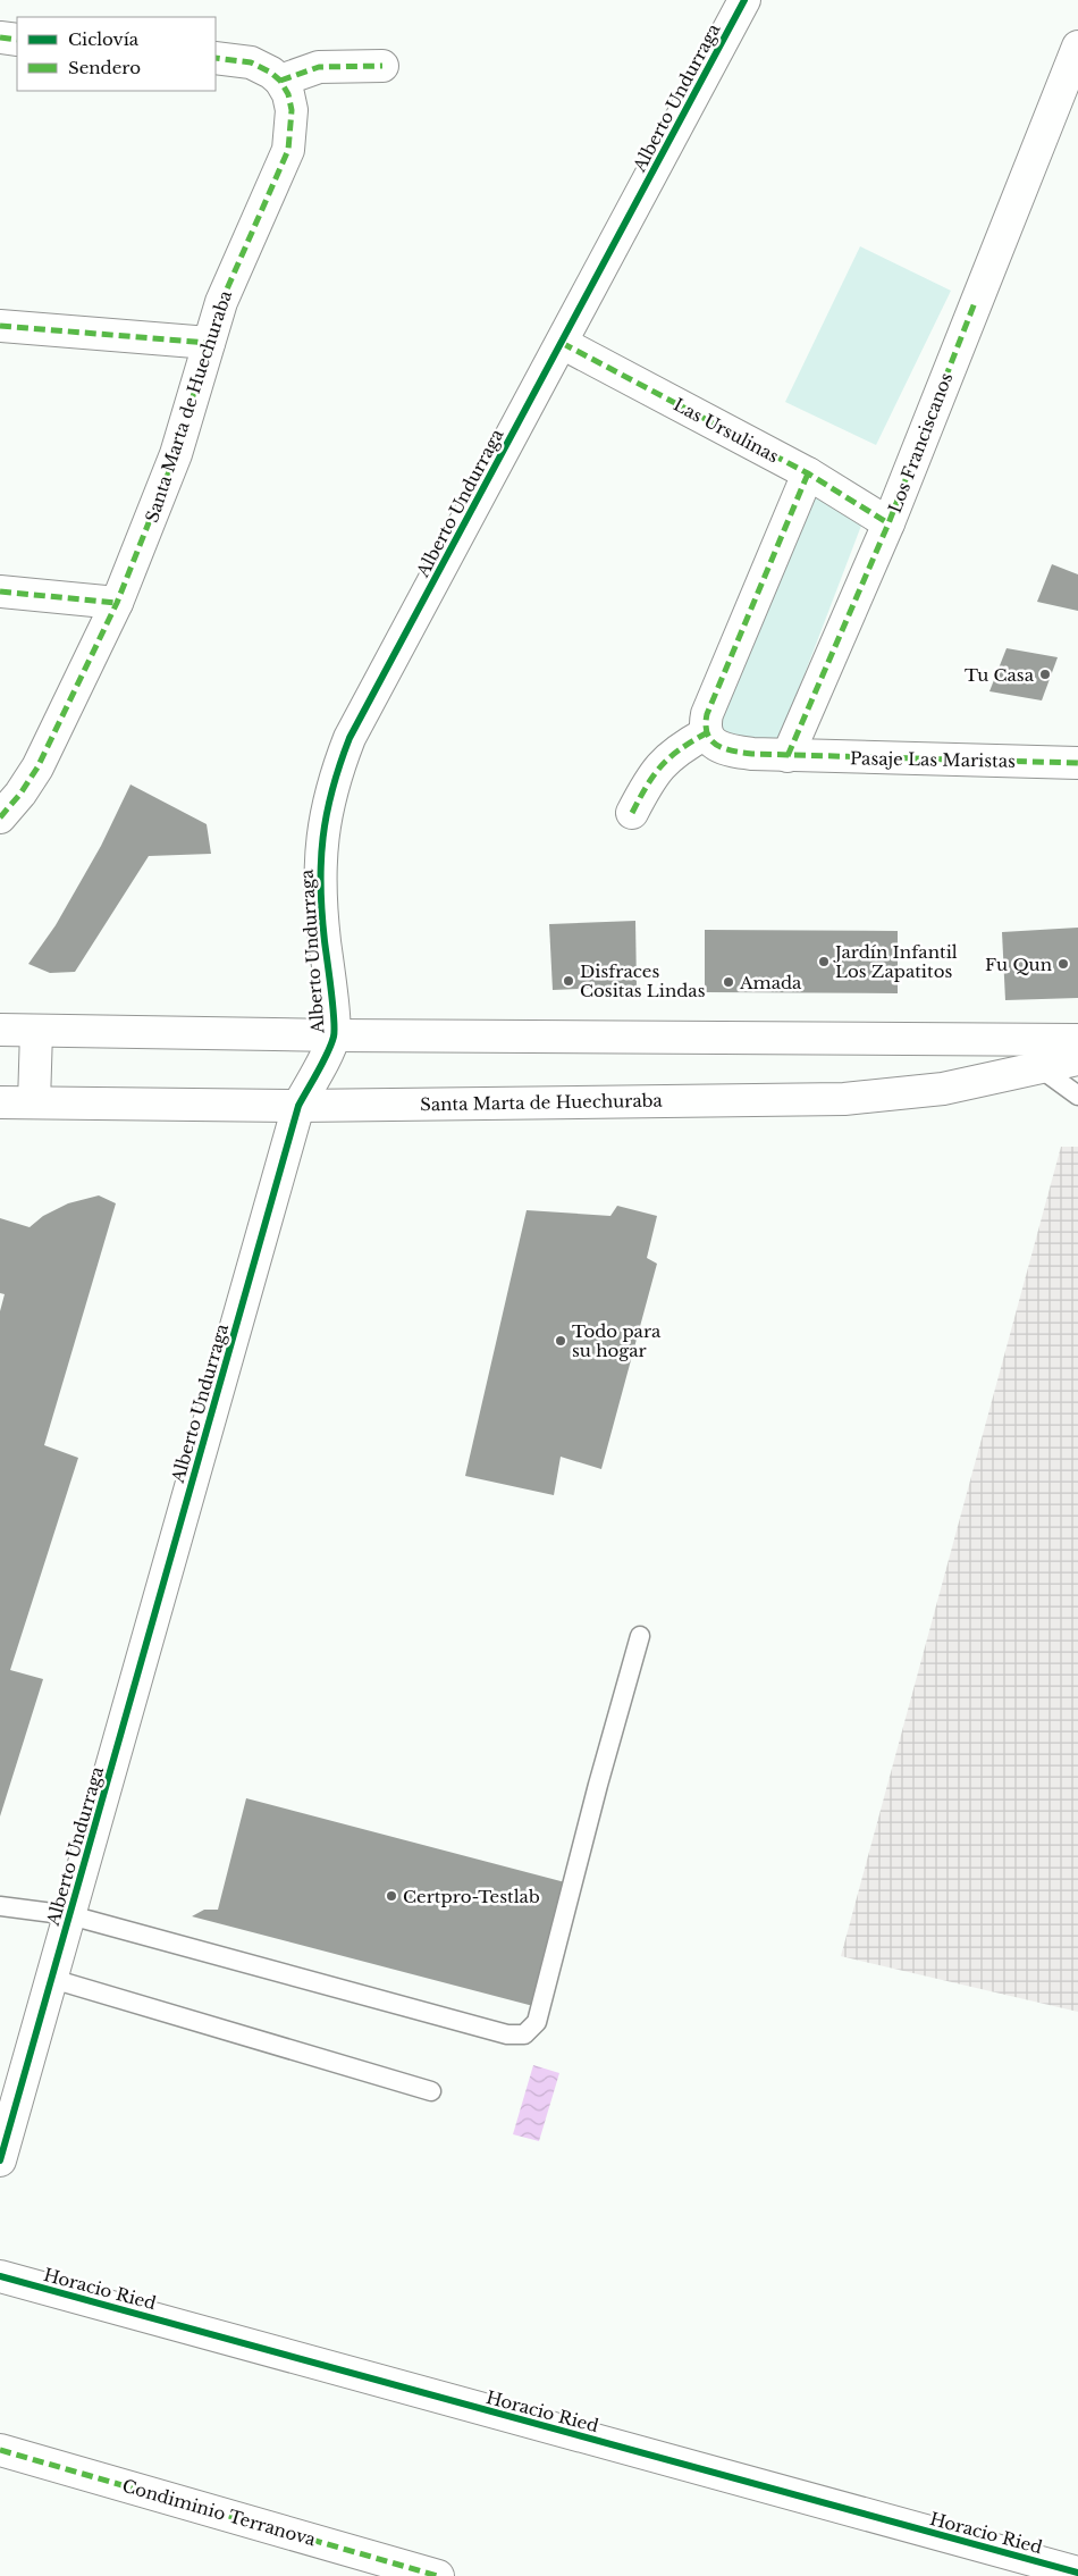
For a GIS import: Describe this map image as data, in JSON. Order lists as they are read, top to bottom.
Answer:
{
  "streets": {
    "street": [
      "Alberto Undurraga",
      "Santa Marta de Huechuraba",
      "Las Ursulinas",
      "Los Franciscanos",
      "Pasaje Las Maristas",
      "Horacio Ried",
      "Condiminio Terranova"
    ]
  },
  "crossings": [
    ["Alberto Undurraga", "Santa Marta de Huechuraba"],
    ["Alberto Undurraga", "Las Ursulinas"],
    ["Las Ursulinas", "Los Franciscanos"],
    ["Los Franciscanos", "Pasaje Las Maristas"]
  ],
  "places": [
    "Tu Casa",
    "Jardín Infantil Los Zapatitos",
    "Fu Qun",
    "Disfraces Cositas Lindas",
    "Amada",
    "Todo para su hogar",
    "Certpro-Testlab"
  ],
  "legend": ["Ciclovía", "Sendero"]
}
